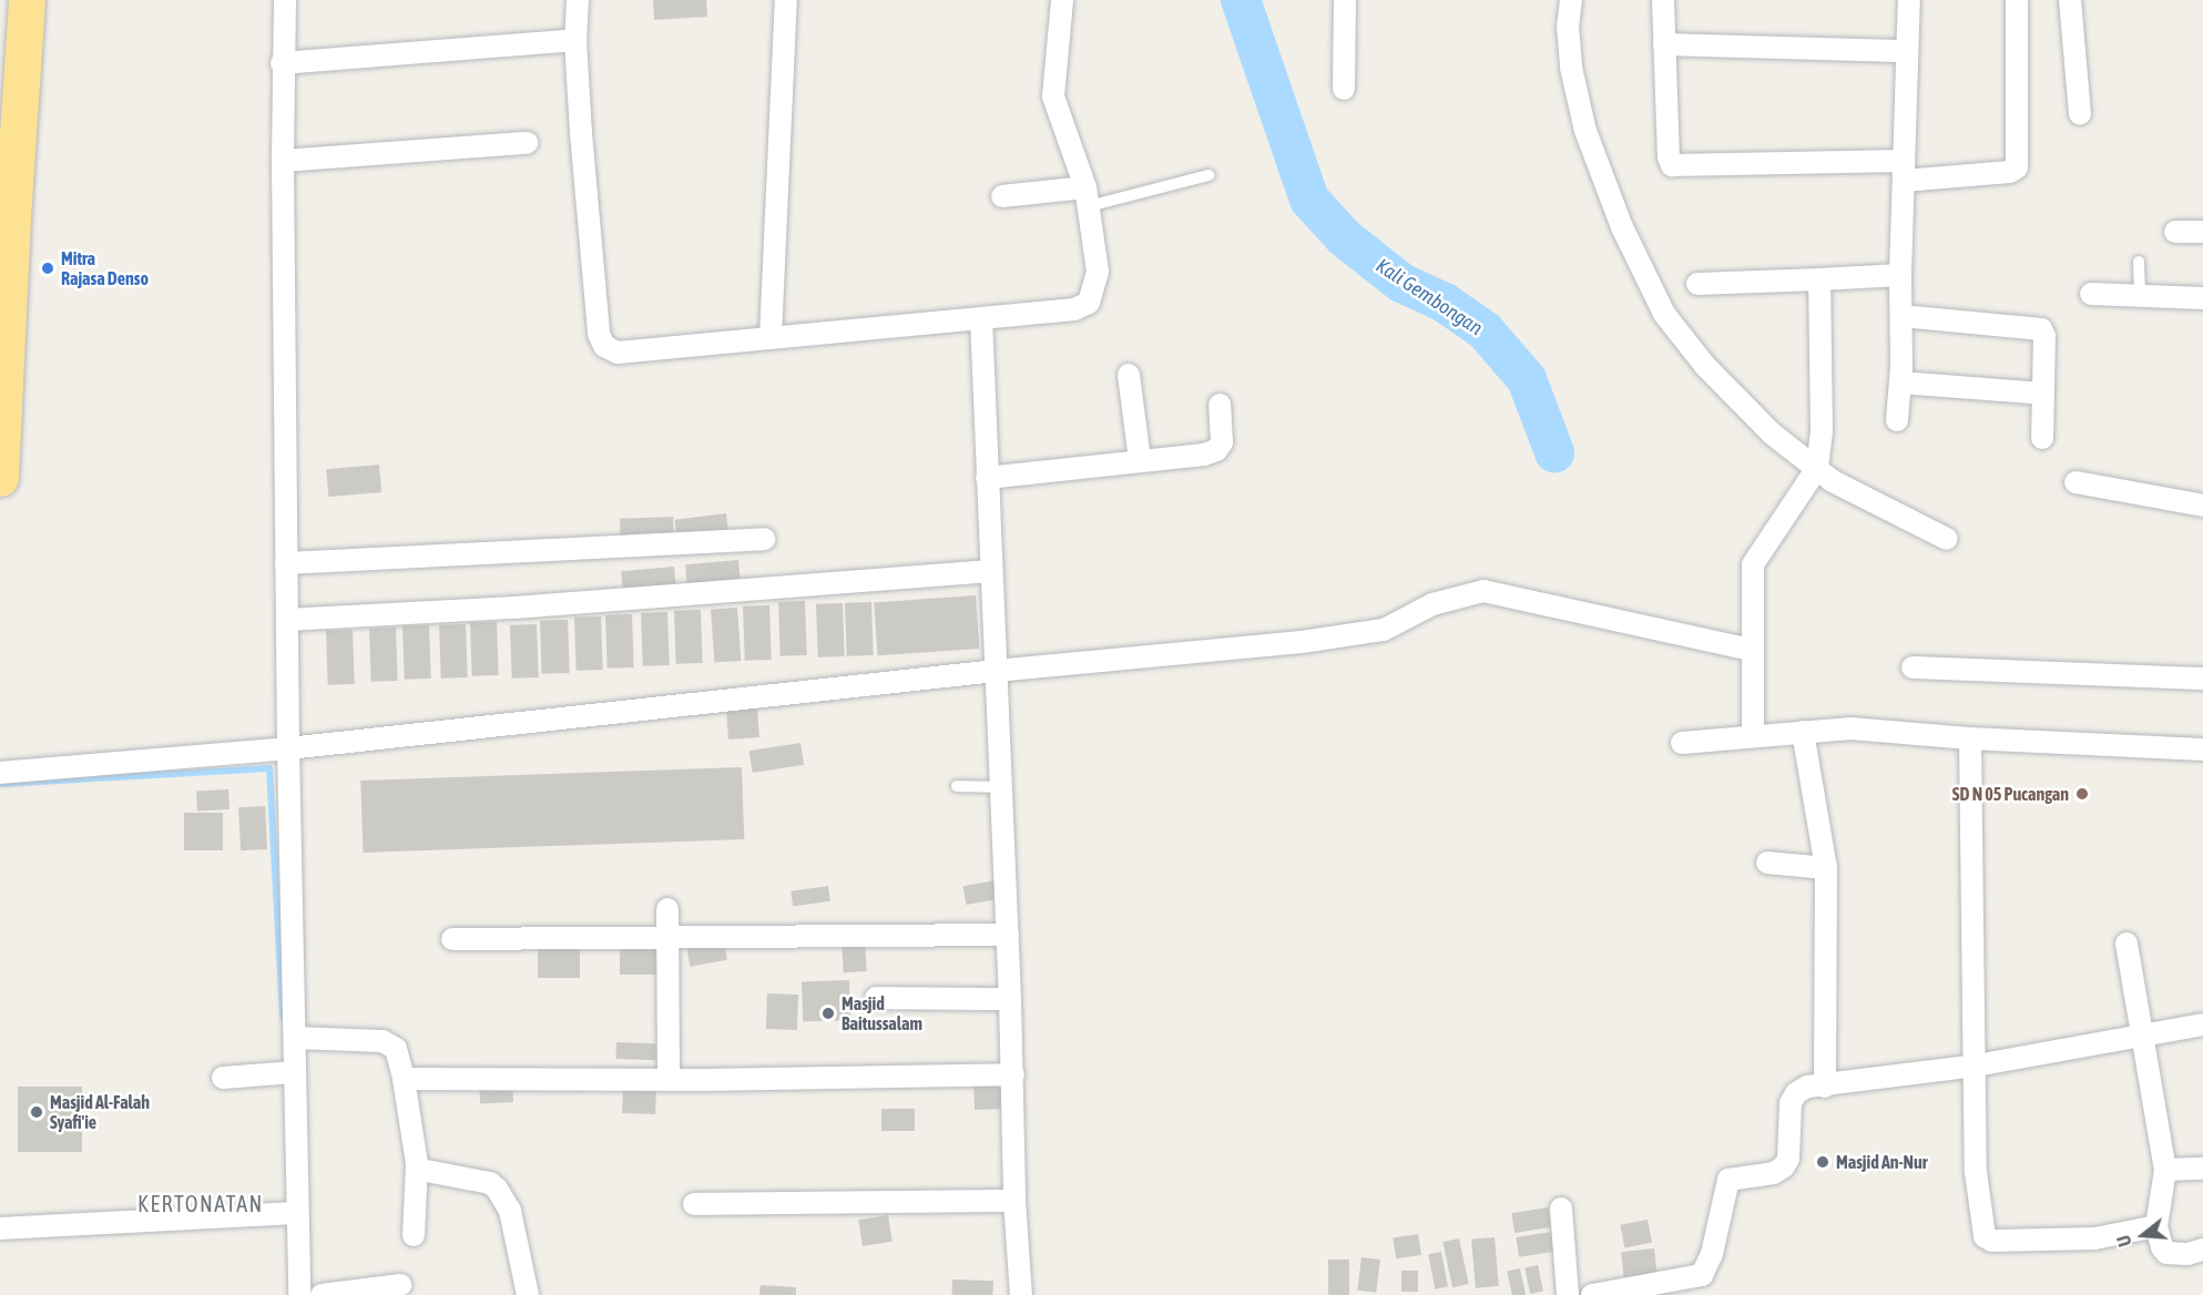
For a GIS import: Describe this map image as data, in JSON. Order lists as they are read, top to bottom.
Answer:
{
  "districts": ["KERTONATAN"],
  "water": ["Kali Gembongan"],
  "places": [
    "Mitra Rajasa Denso",
    "SD N 05 Pucangan",
    "Masjid Baitussalam",
    "Masjid Al-Falah Syafi'ie",
    "Masjid An-Nur"
  ],
  "north": "left"
}
